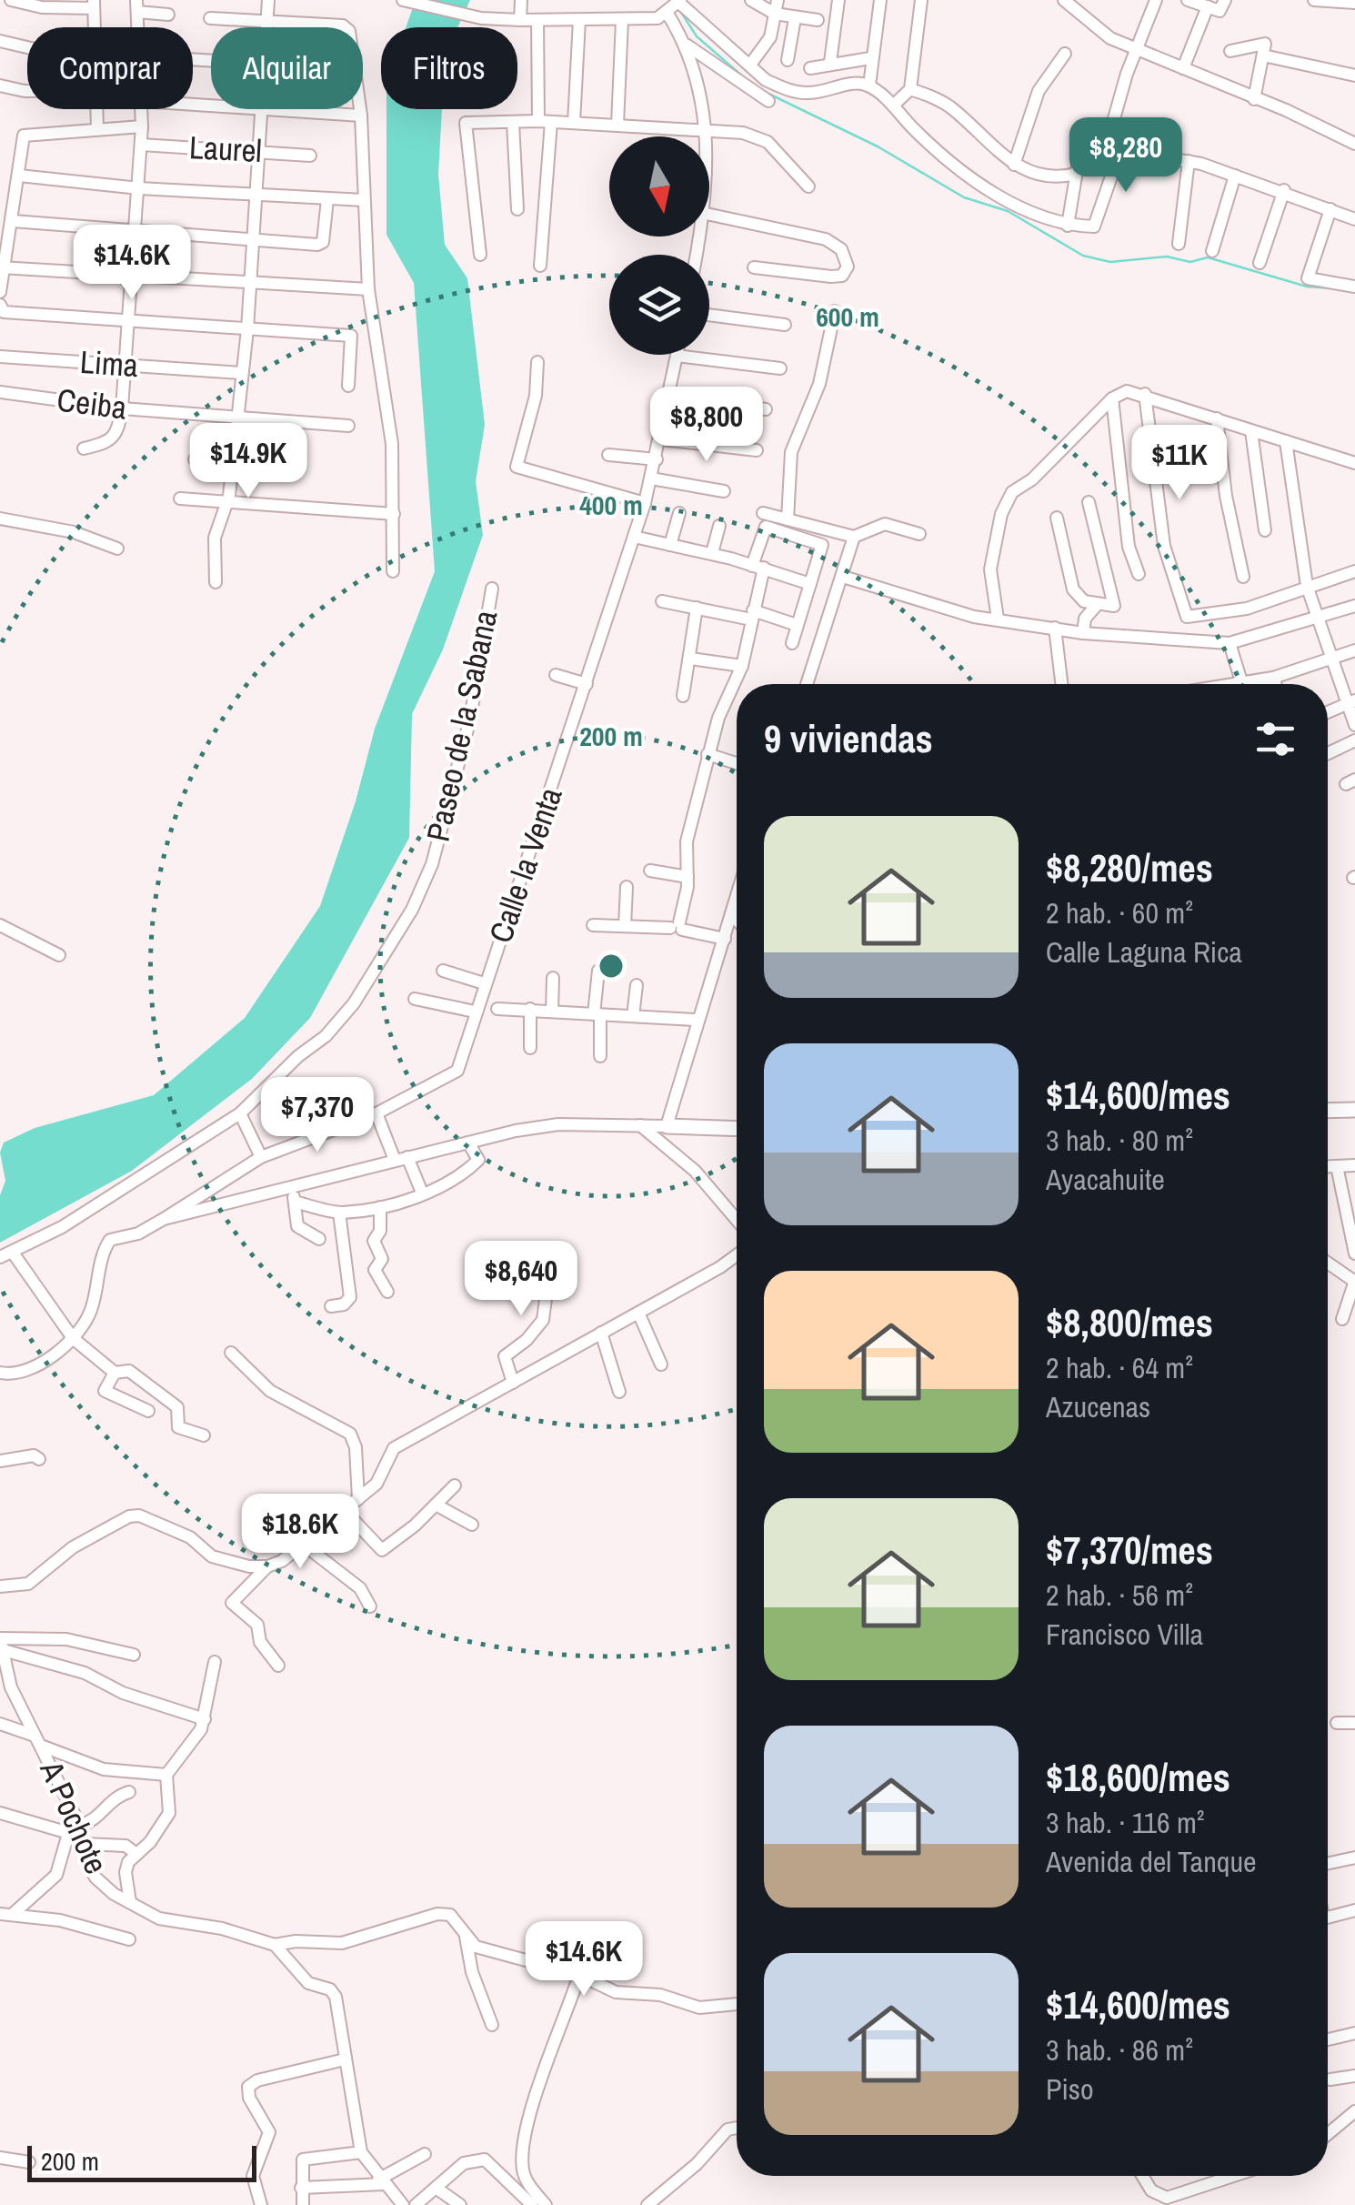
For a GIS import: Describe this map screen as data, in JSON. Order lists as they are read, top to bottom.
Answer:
{
  "streets": {
    "street": [
      "Laurel",
      "Lima",
      "Ceiba",
      "Paseo de la Sabana",
      "Calle la Venta",
      "A Pochote"
    ]
  },
  "scale_bar": "200 m",
  "north": "bottom",
  "page": {
    "chip": ["Comprar", "Alquilar", "Filtros"],
    "price": [
      "$8,280",
      "$14.6K",
      "$8,800",
      "$14.9K",
      "$11K",
      "$7,370",
      "$8,640",
      "$18.6K",
      "$14.6K"
    ],
    "heading": "9 viviendas",
    "list": [
      {
        "name": "$8,280/mes",
        "note": "2 hab. · 60 m² · Calle Laguna Rica"
      },
      {
        "name": "$14,600/mes",
        "note": "3 hab. · 80 m² · Ayacahuite"
      },
      {
        "name": "$8,800/mes",
        "note": "2 hab. · 64 m² · Azucenas"
      },
      {
        "name": "$7,370/mes",
        "note": "2 hab. · 56 m² · Francisco Villa"
      },
      {
        "name": "$18,600/mes",
        "note": "3 hab. · 116 m² · Avenida del Tanque"
      },
      {
        "name": "$14,600/mes",
        "note": "3 hab. · 86 m² · Piso"
      }
    ],
    "scale": "200 m"
  },
  "rings": ["600 m", "400 m", "200 m"]
}
